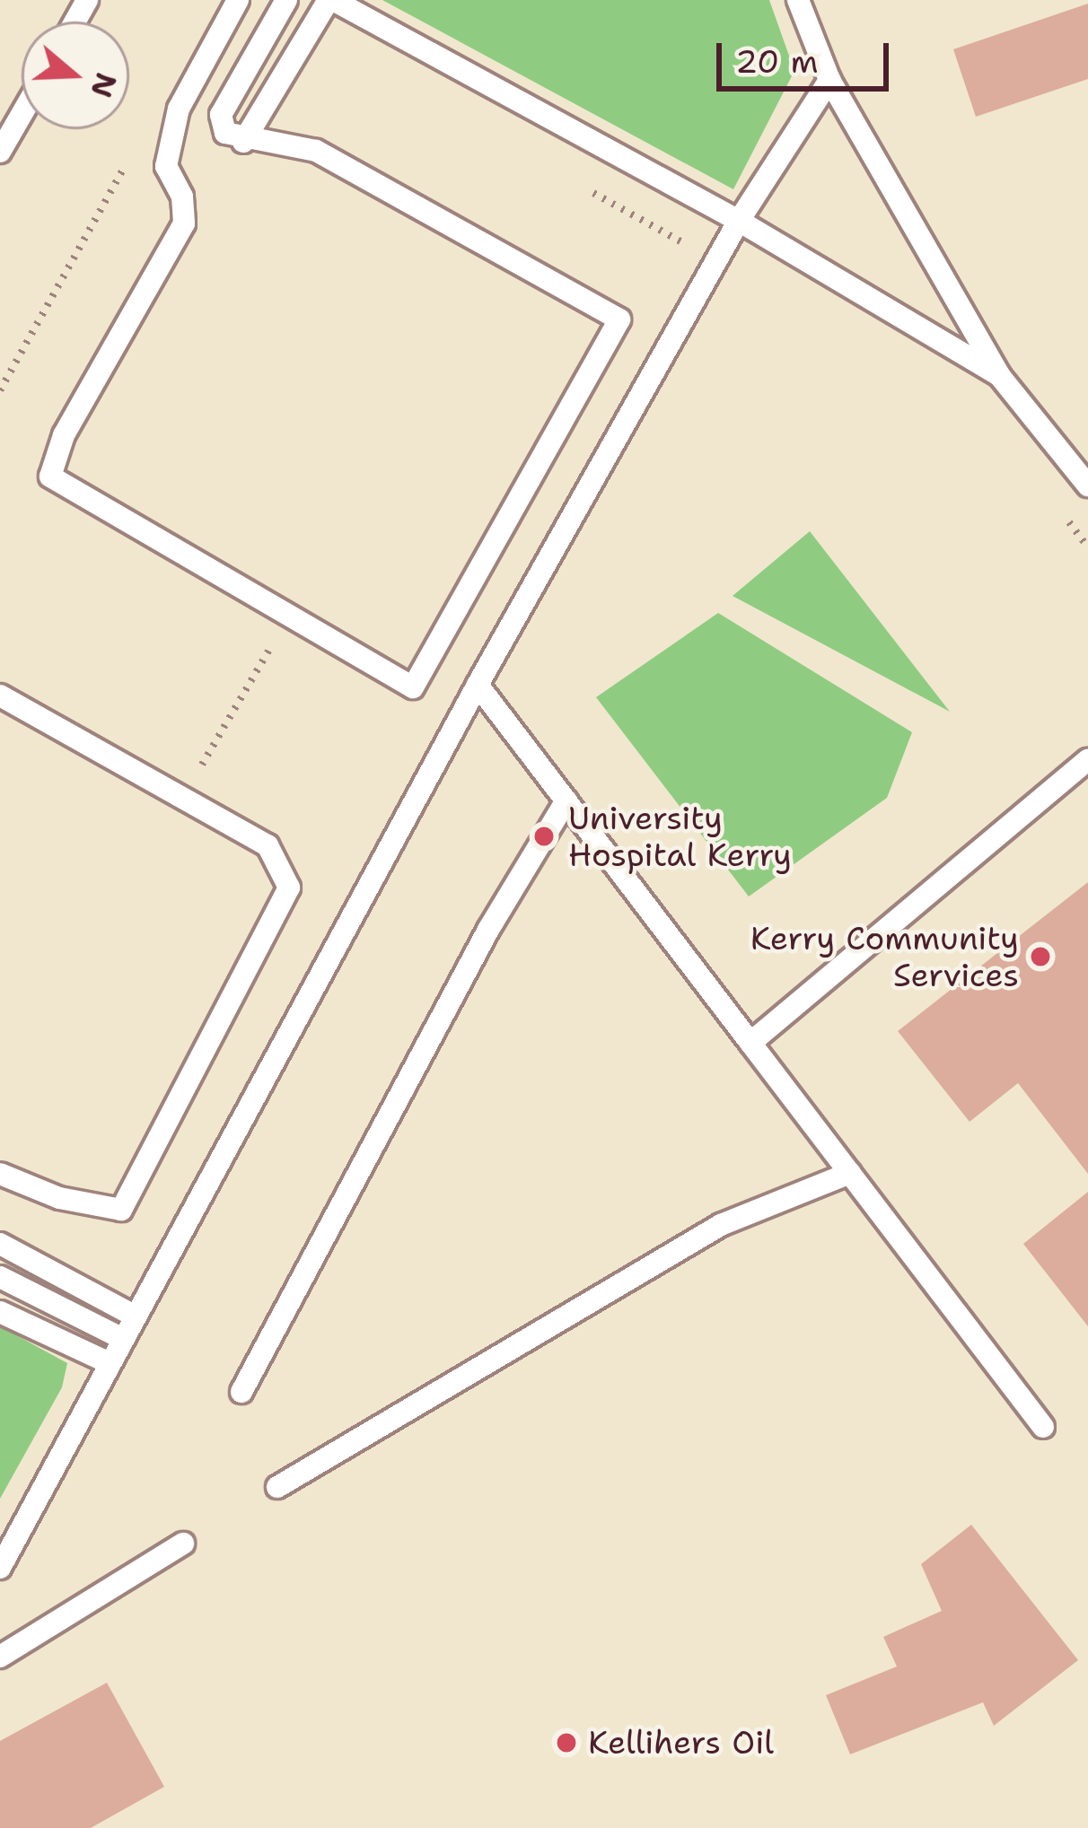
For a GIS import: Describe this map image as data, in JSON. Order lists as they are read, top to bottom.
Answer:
{
  "places": ["University Hospital Kerry", "Kerry Community Services", "Kellihers Oil"],
  "scale_bar": "20 m",
  "north": "right"
}
